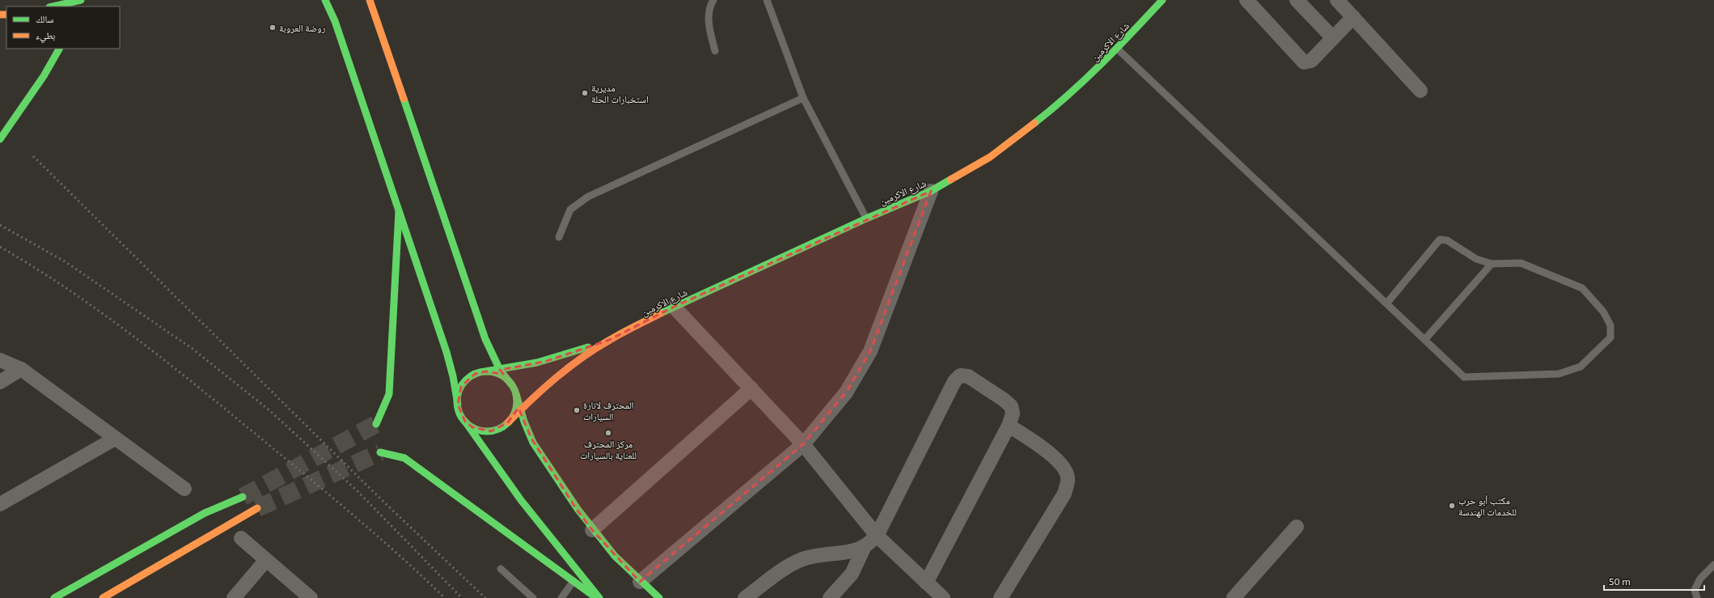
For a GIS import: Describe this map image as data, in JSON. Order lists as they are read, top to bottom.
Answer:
{
  "streets": {
    "street": ["شارع الاكرمين"]
  },
  "places": [
    "روضة العروبة",
    "مديرية استخبارات الحلة",
    "المحترف لانارة السيارات",
    "مركز المحترف للعناية بالسيارات",
    "مكتب أبو حرب للخدمات الهندسة"
  ],
  "legend": ["سالك", "بطيء"],
  "scale_bar": "50 m"
}
